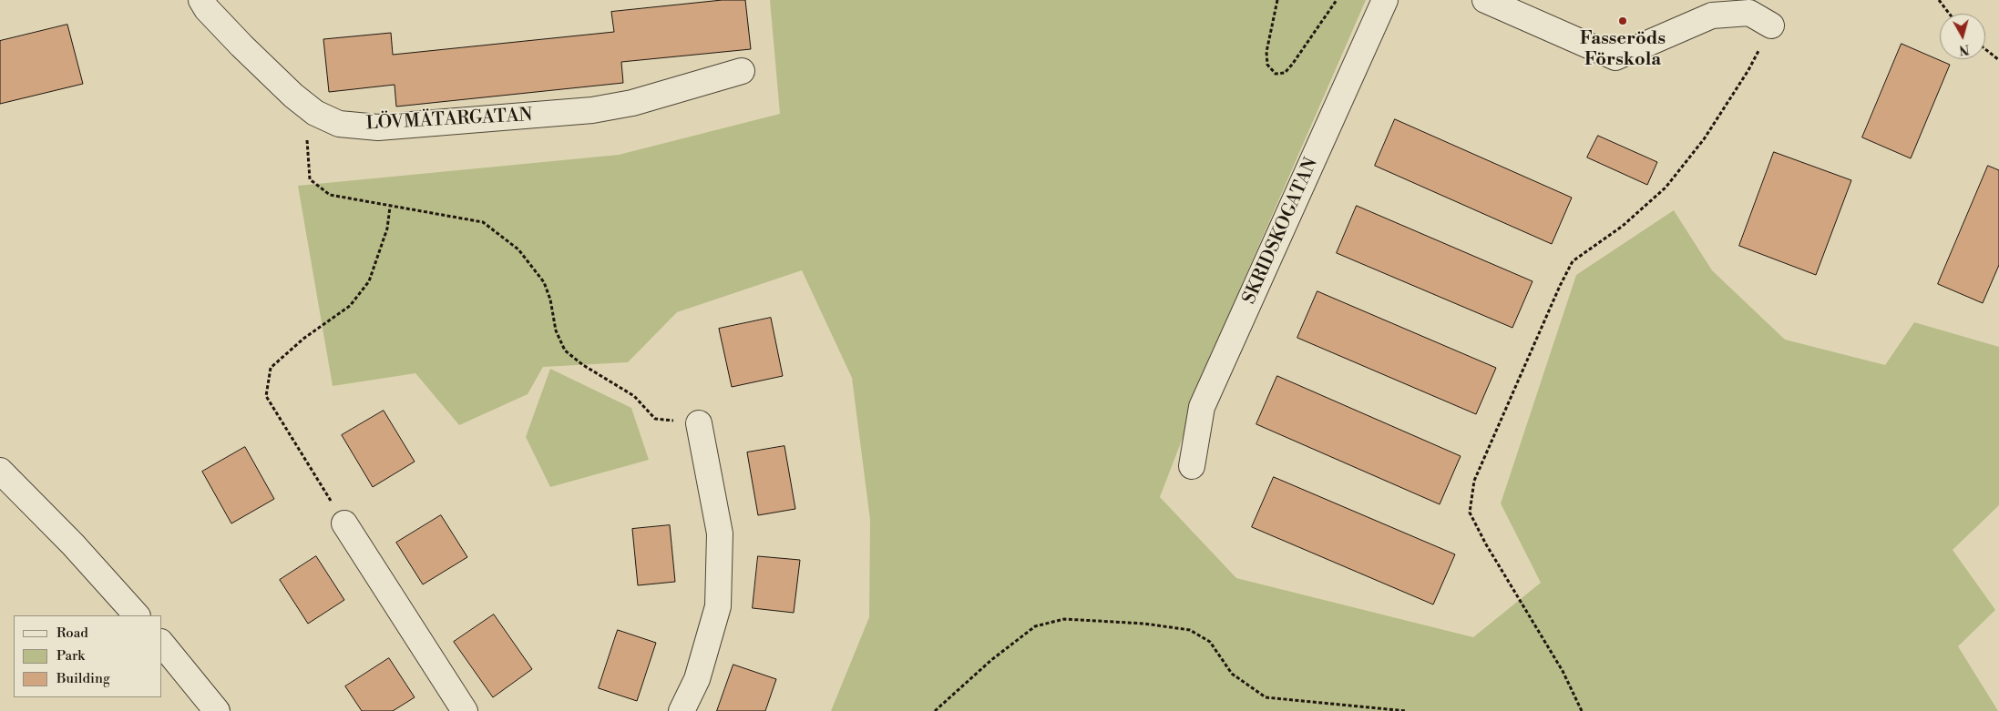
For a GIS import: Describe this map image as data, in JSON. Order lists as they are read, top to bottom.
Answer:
{
  "streets": {
    "street": ["LÖVMÄTARGATAN", "SKRIDSKOGATAN"]
  },
  "places": ["Fasseröds Förskola"],
  "legend": ["Road", "Park", "Building"],
  "north": "bottom"
}
